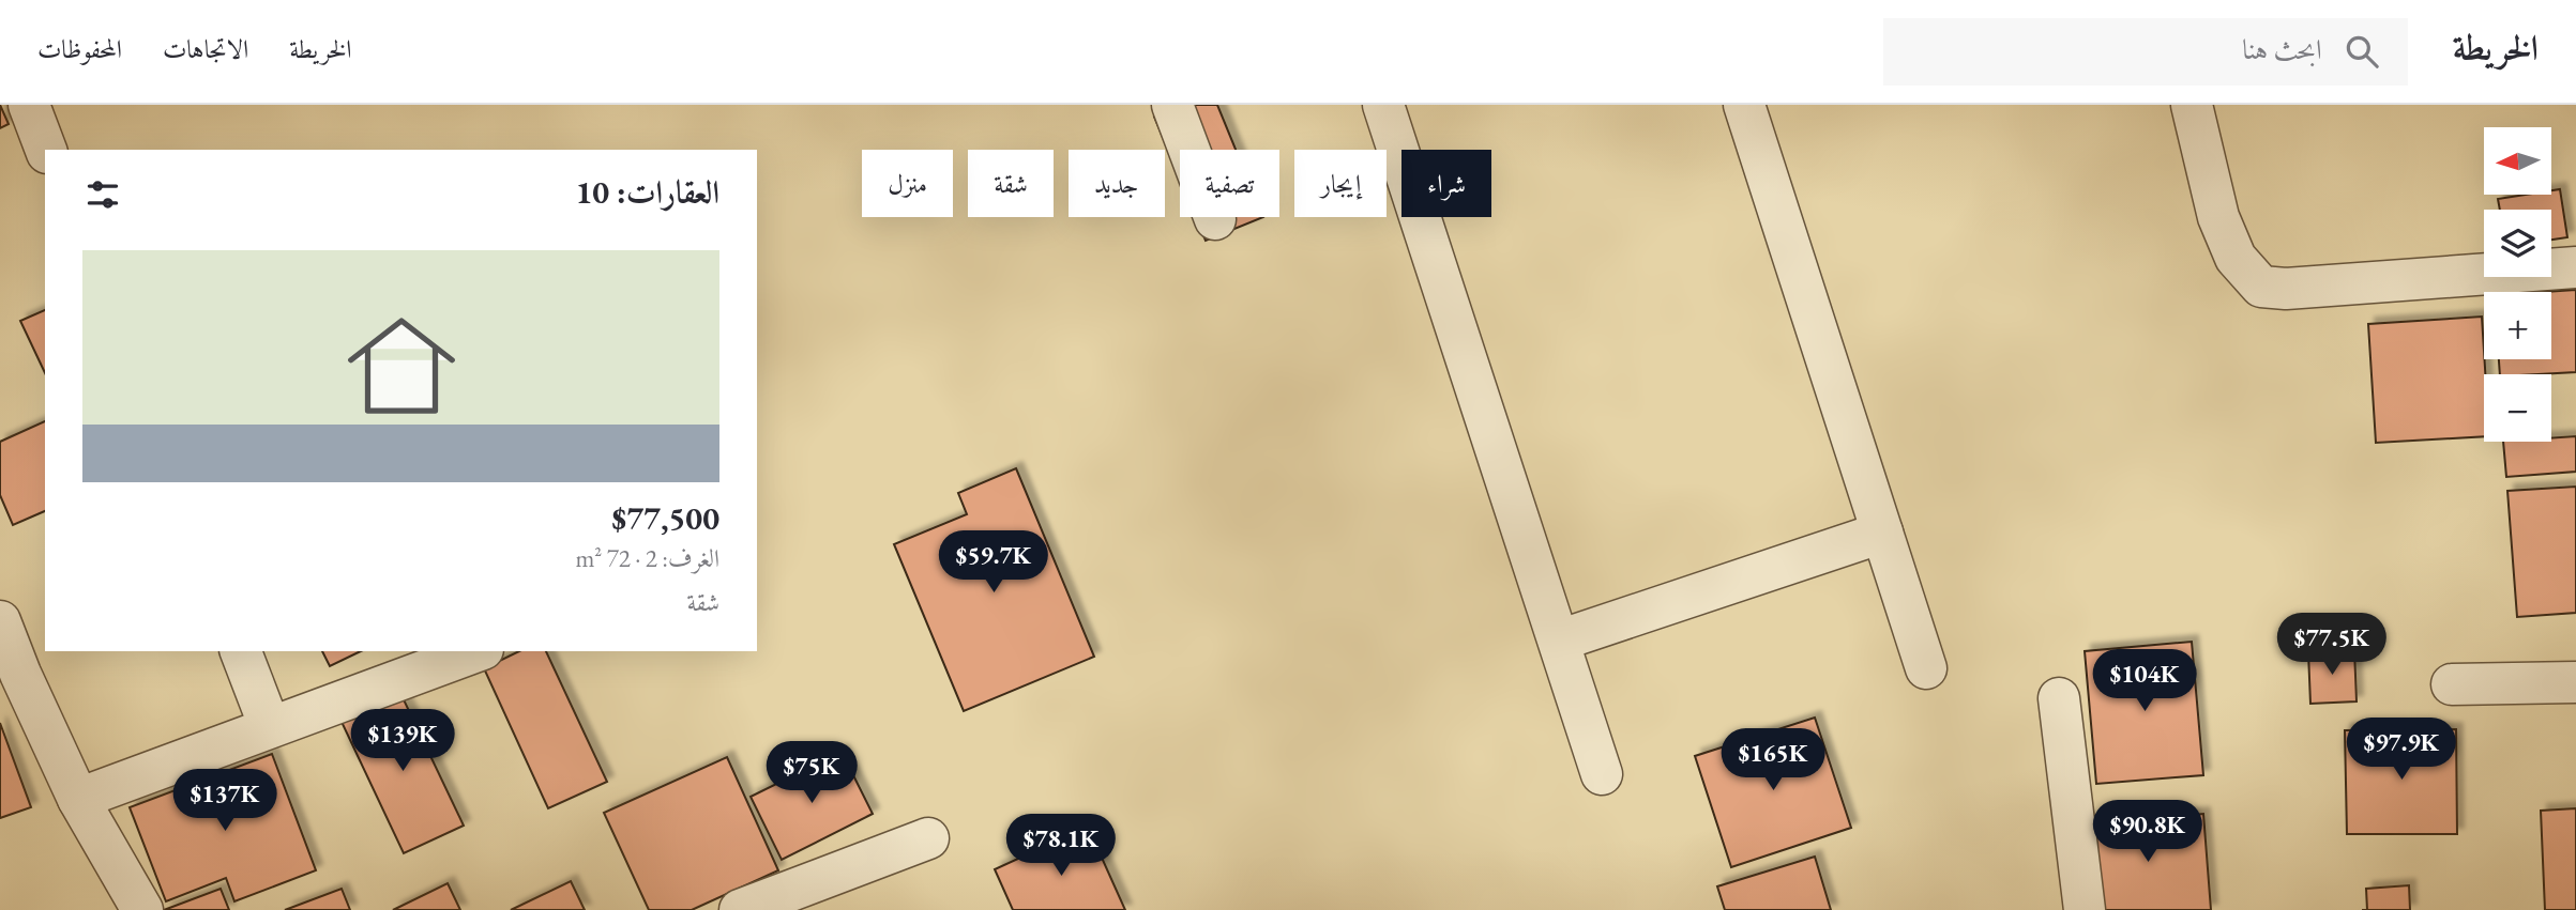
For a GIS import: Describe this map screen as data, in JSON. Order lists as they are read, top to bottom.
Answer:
{
  "north": "left",
  "page": {
    "header": "الخريطة",
    "search": "ابحث هنا",
    "nav": ["الخريطة", "الاتجاهات", "المحفوظات"],
    "map_buttons": ["+", "−"],
    "chip": [
      "شراء",
      "إيجار",
      "تصفية",
      "جديد",
      "شقة",
      "منزل"
    ],
    "heading": "العقارات: 10",
    "list": [
      {
        "name": "$77,500",
        "note": "الغرف: 2 · 72 m² · شقة"
      }
    ],
    "price": [
      "$59.7K",
      "$77.5K",
      "$104K",
      "$139K",
      "$97.9K",
      "$165K",
      "$75K",
      "$137K",
      "$90.8K",
      "$78.1K"
    ]
  }
}
